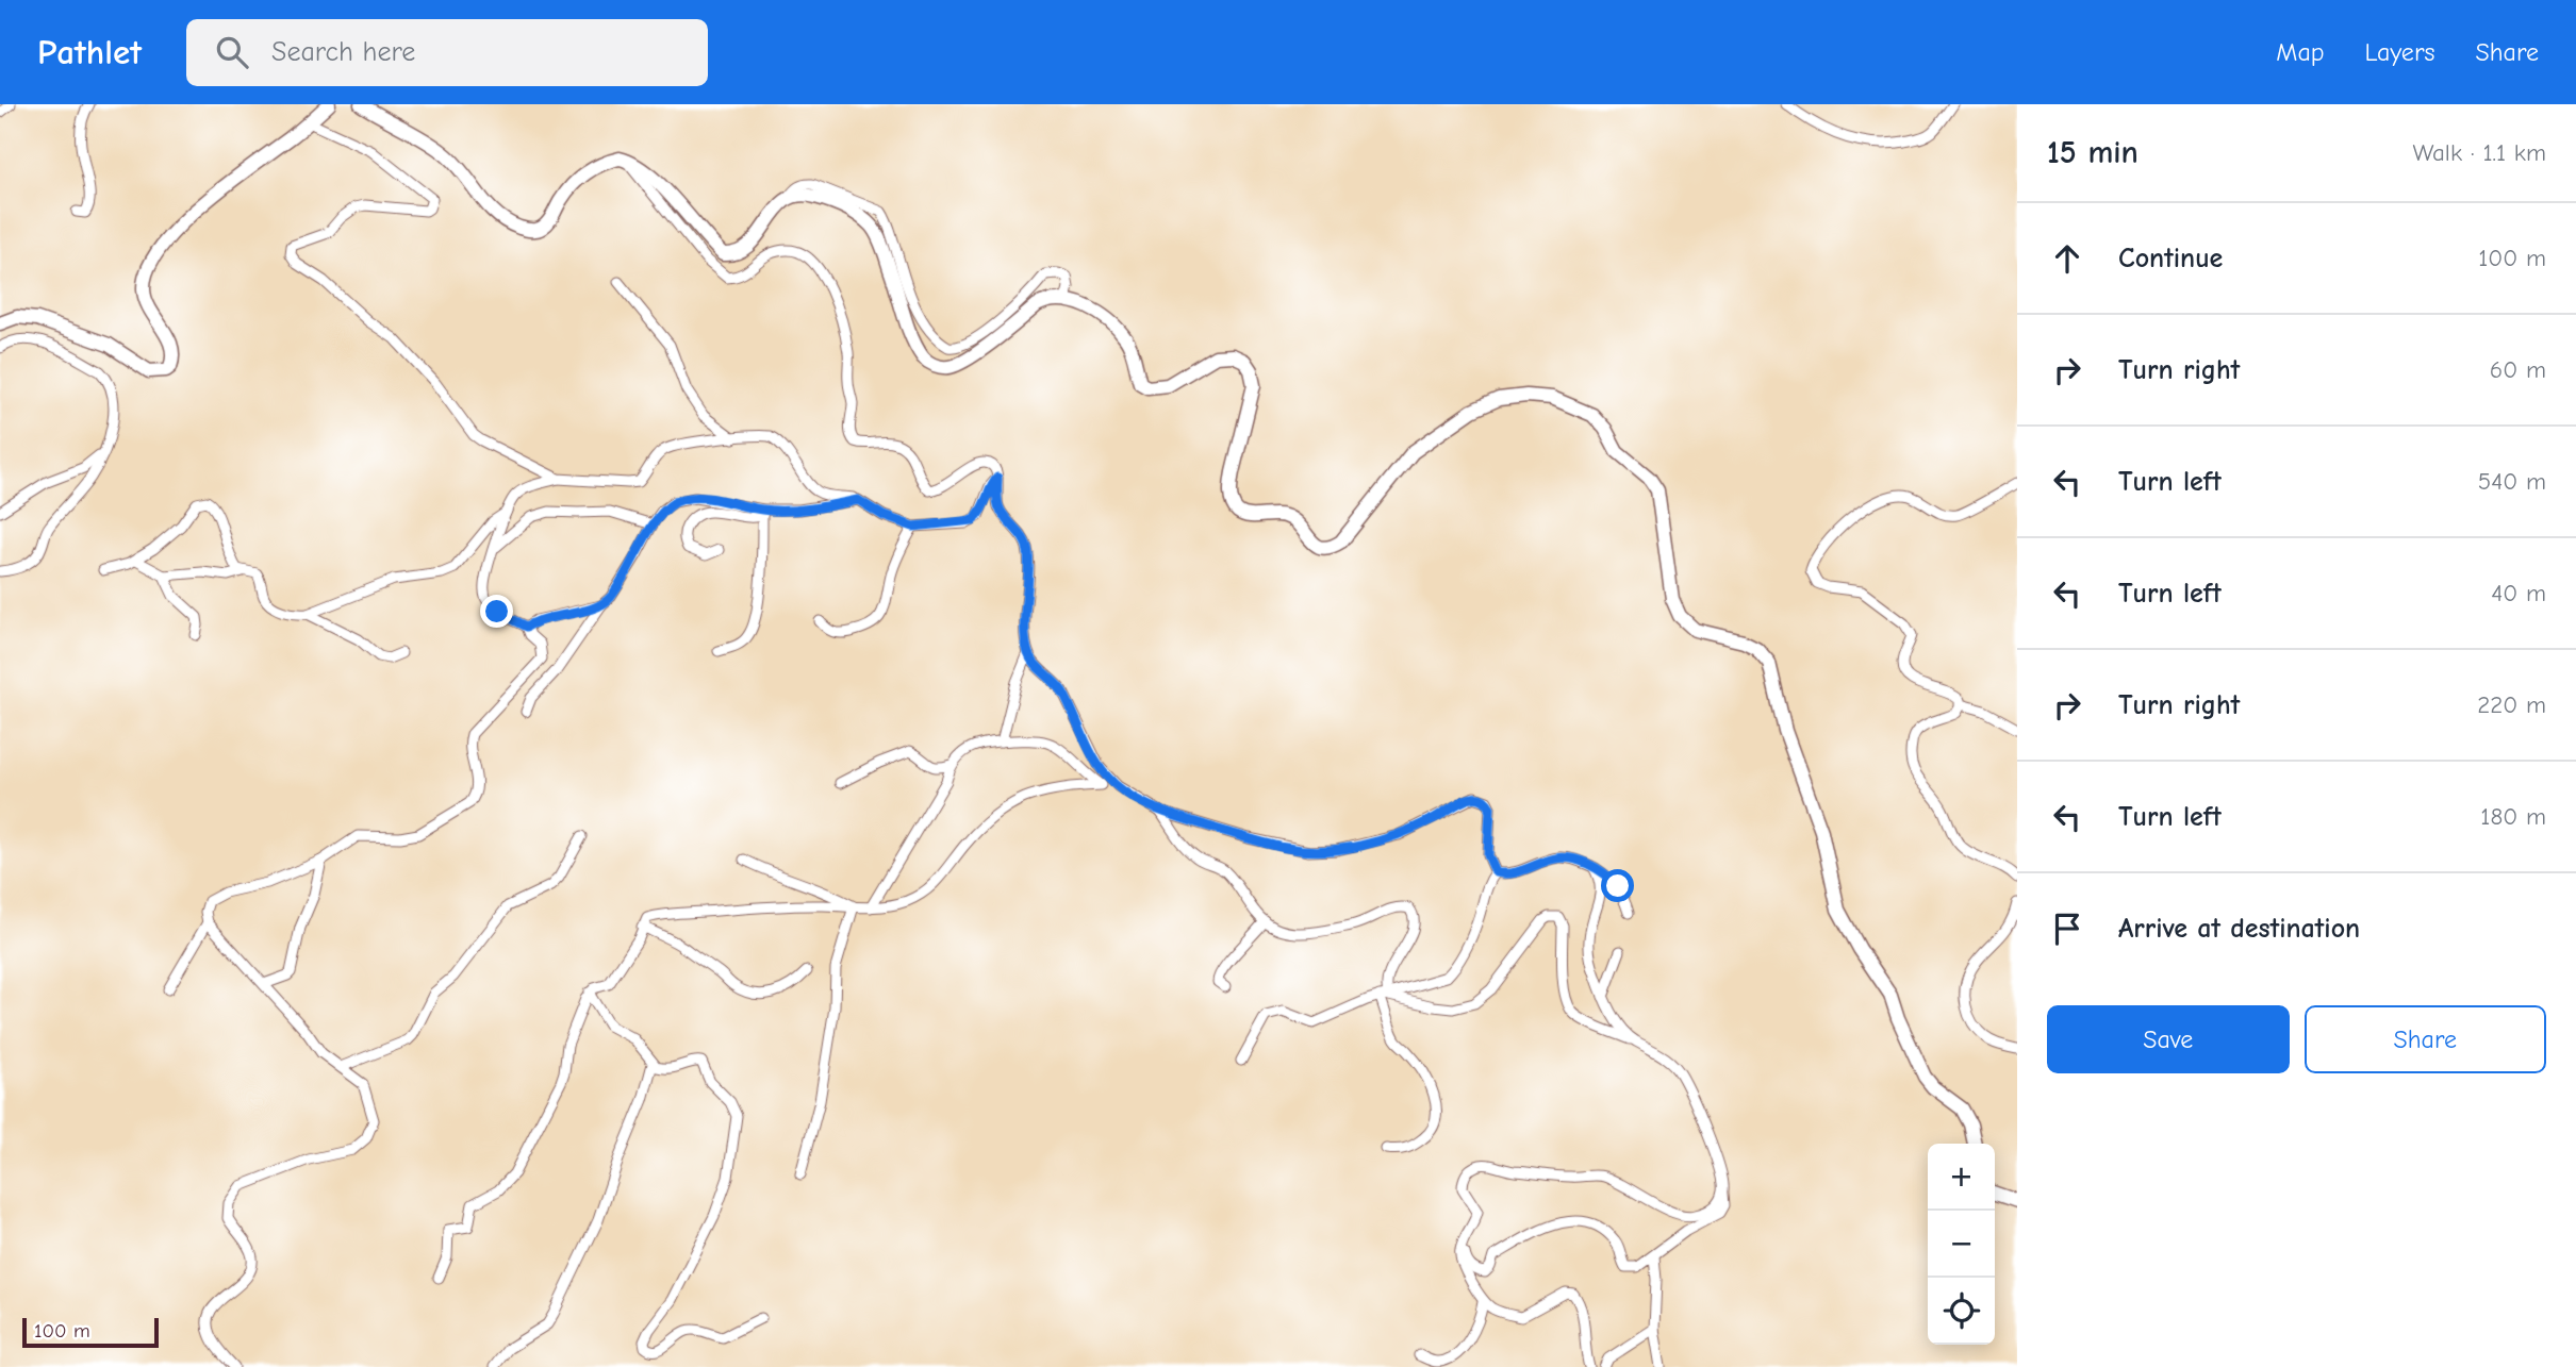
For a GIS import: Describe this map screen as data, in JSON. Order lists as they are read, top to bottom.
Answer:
{
  "scale_bar": "100 m",
  "page": {
    "header": "Pathlet",
    "search": "Search here",
    "nav": ["Map", "Layers", "Share"],
    "heading": ["15 min", "Walk · 1.1 km"],
    "list": [
      ["Continue", "100 m"],
      ["Turn right", "60 m"],
      ["Turn left", "540 m"],
      ["Turn left", "40 m"],
      ["Turn right", "220 m"],
      ["Turn left", "180 m"],
      "Arrive at destination"
    ],
    "buttons": ["Save", "Share"],
    "map_buttons": ["+", "−"],
    "scale": "100 m"
  }
}
